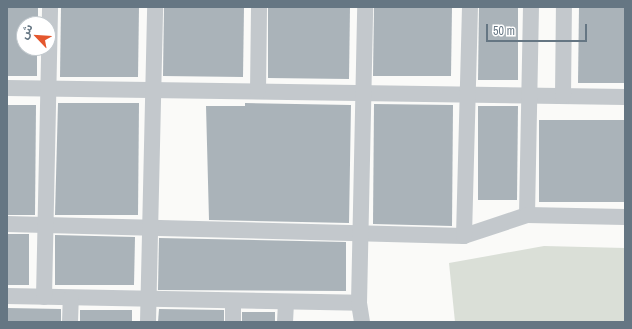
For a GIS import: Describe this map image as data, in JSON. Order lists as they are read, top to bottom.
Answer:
{
  "scale_bar": "50 m",
  "north": "top left"
}
